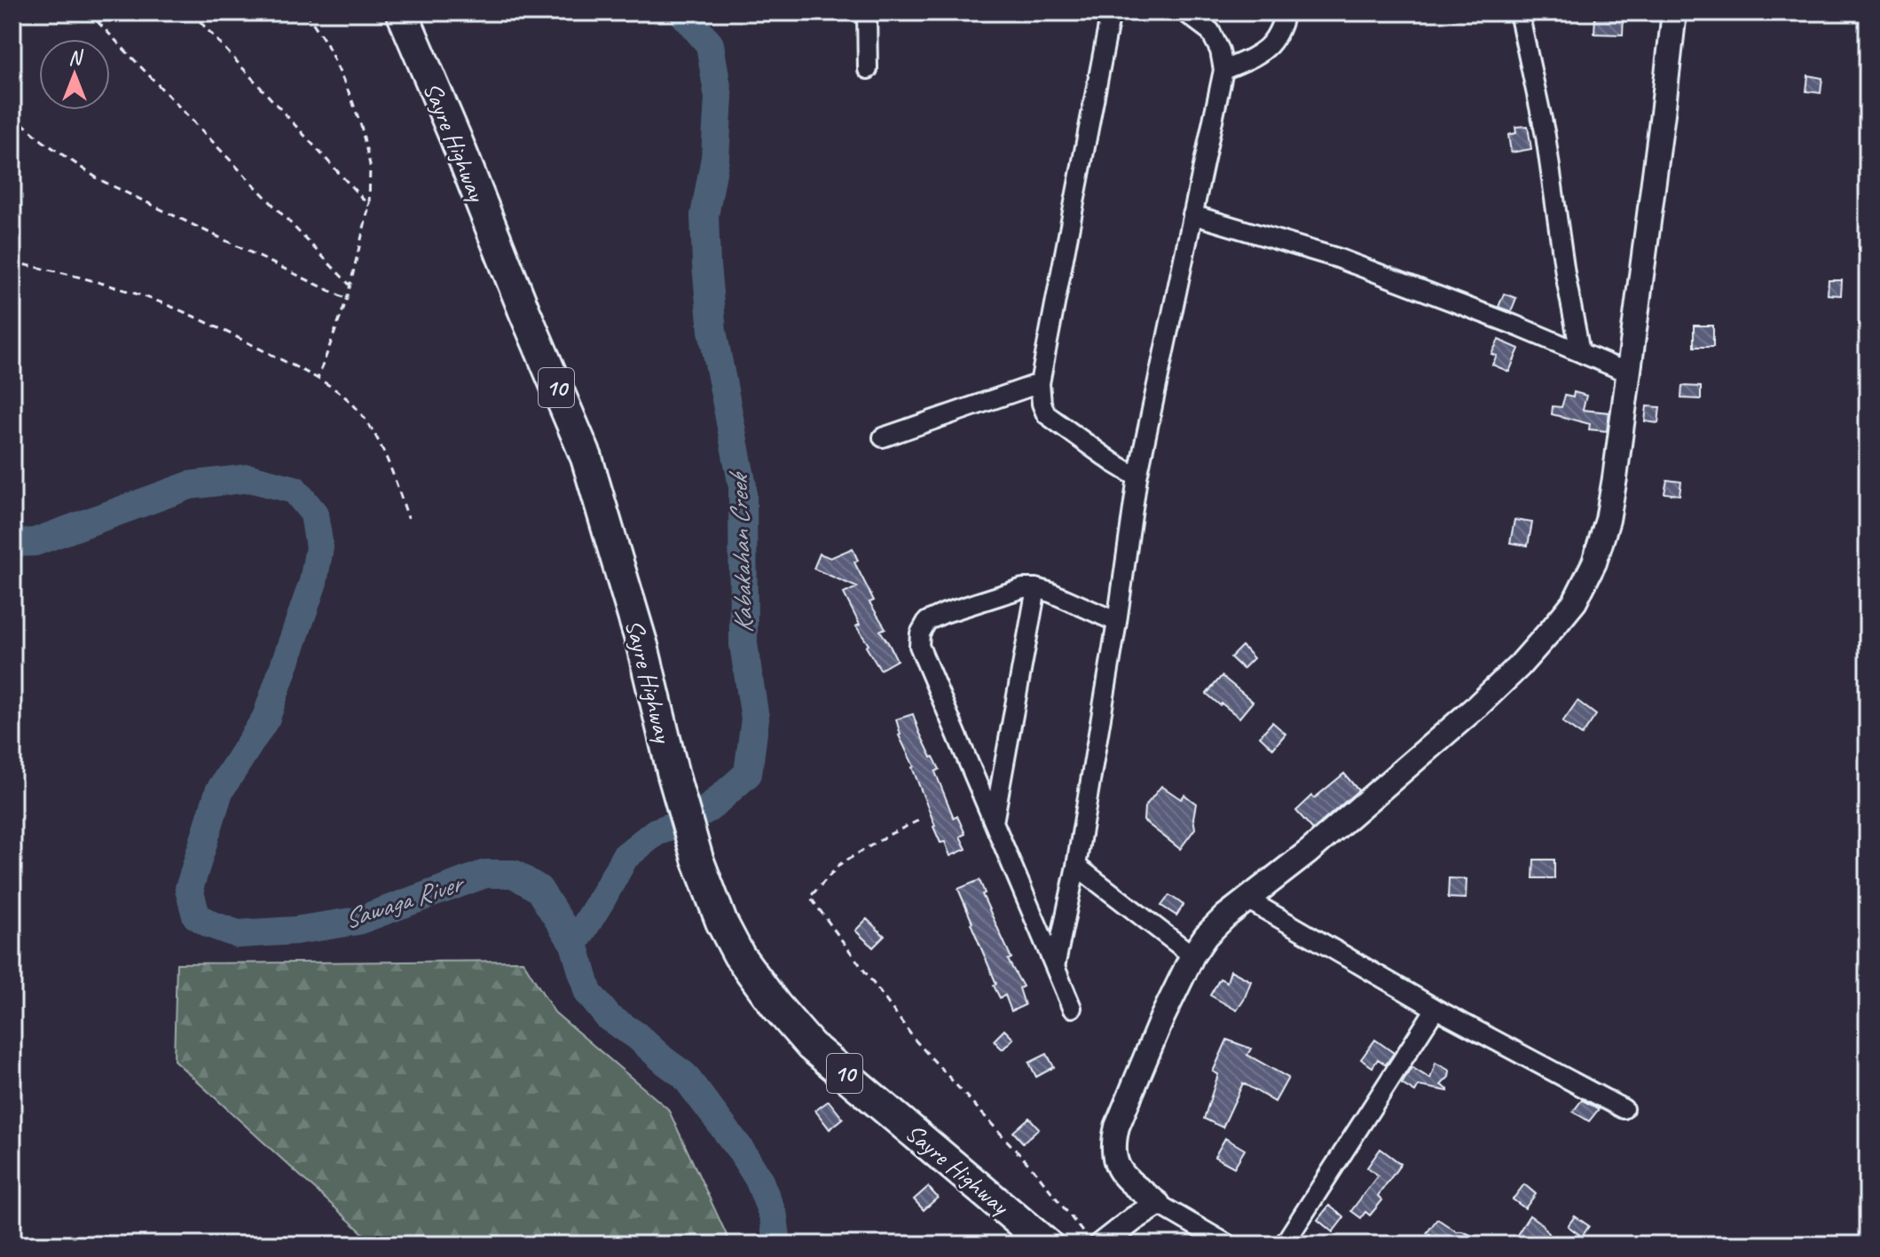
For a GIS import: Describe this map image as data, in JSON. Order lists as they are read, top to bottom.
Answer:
{
  "streets": {
    "highway": ["Sayre Highway", "10"]
  },
  "water": ["Kabakahan Creek", "Sawaga River"],
  "north": "top"
}
